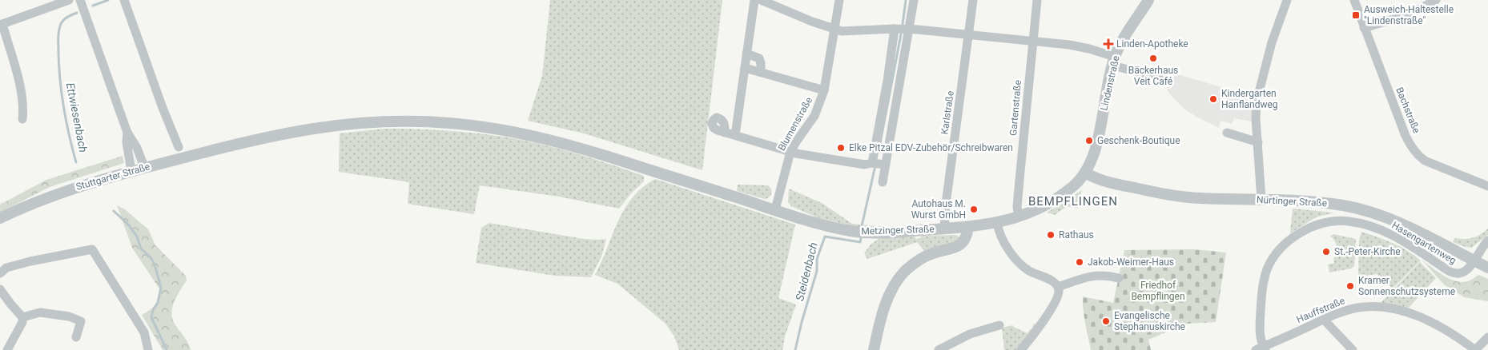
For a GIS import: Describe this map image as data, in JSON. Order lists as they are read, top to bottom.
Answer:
{
  "streets": {
    "street": [
      "Lindenstraße",
      "Gartenstraße",
      "Bachstraße",
      "Karlstraße",
      "Blumenstraße",
      "Stuttgarter Straße",
      "Nürtinger Straße",
      "Metzinger Straße",
      "Hasengartenweg",
      "Hauffstraße"
    ]
  },
  "crossings": [
    ["Lindenstraße", "Nürtinger Straße"],
    ["Lindenstraße", "Metzinger Straße"],
    ["Gartenstraße", "Metzinger Straße"],
    ["Karlstraße", "Metzinger Straße"],
    ["Blumenstraße", "Metzinger Straße"],
    ["Stuttgarter Straße", "Metzinger Straße"],
    ["Nürtinger Straße", "Metzinger Straße"],
    ["Nürtinger Straße", "Hasengartenweg"],
    ["Hasengartenweg", "Hauffstraße"]
  ],
  "districts": ["BEMPFLINGEN"],
  "water": ["Ettwiesenbach", "Steidenbach"],
  "parks": ["Friedhof Bempflingen"],
  "places": {
    "transit": ["Ausweich-Haltestelle \"Lindenstraße\""],
    "health": ["Linden-Apotheke"],
    "other": [
      "Bäckerhaus Veit Café",
      "Kindergarten Hanflandweg",
      "Geschenk-Boutique",
      "Elke Pitzal EDV-Zubehör/Schreibwaren",
      "Autohaus M. Wurst GmbH",
      "Rathaus",
      "St.-Peter-Kirche",
      "Jakob-Weimer-Haus",
      "Kramer Sonnenschutzsysteme",
      "Evangelische Stephanuskirche"
    ]
  }
}
